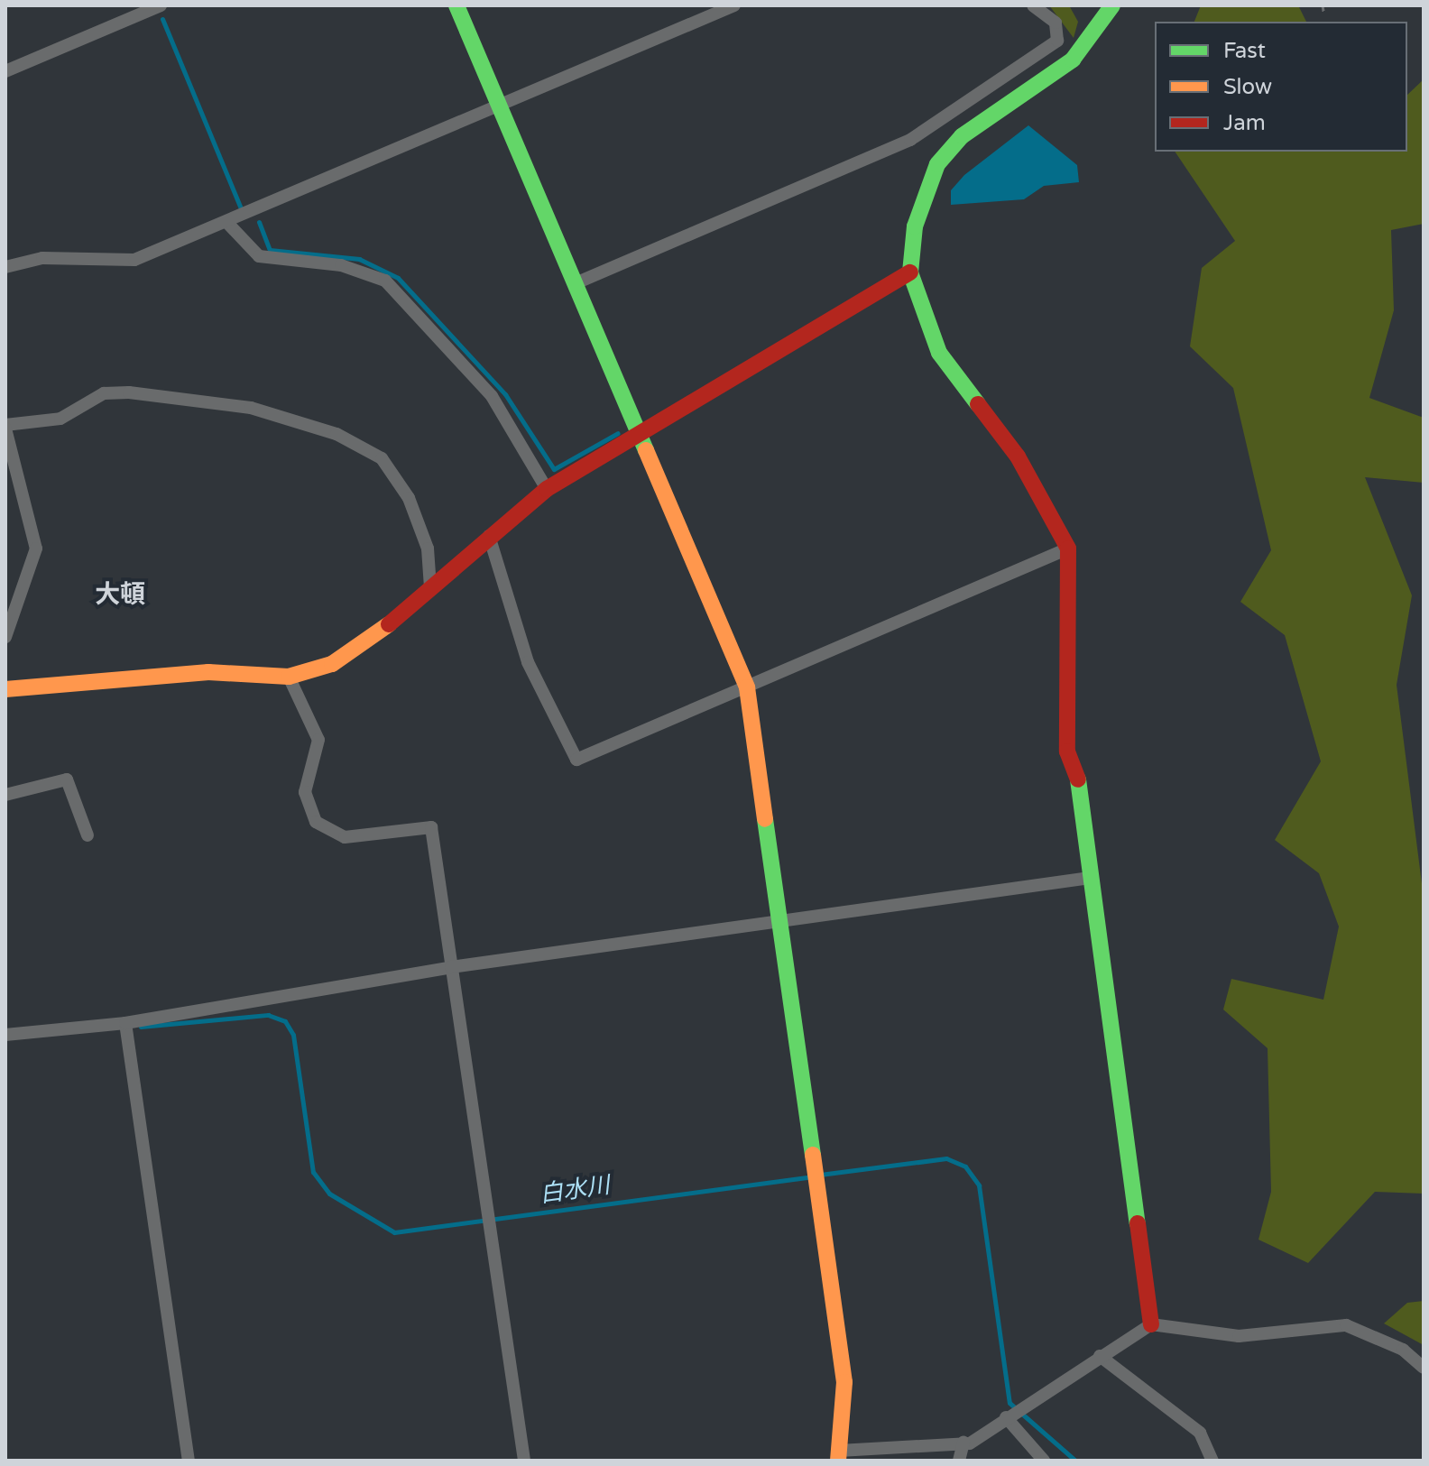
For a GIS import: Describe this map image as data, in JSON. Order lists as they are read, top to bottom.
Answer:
{
  "districts": ["大頓"],
  "water": ["白水川"],
  "legend": ["Fast", "Slow", "Jam"]
}
